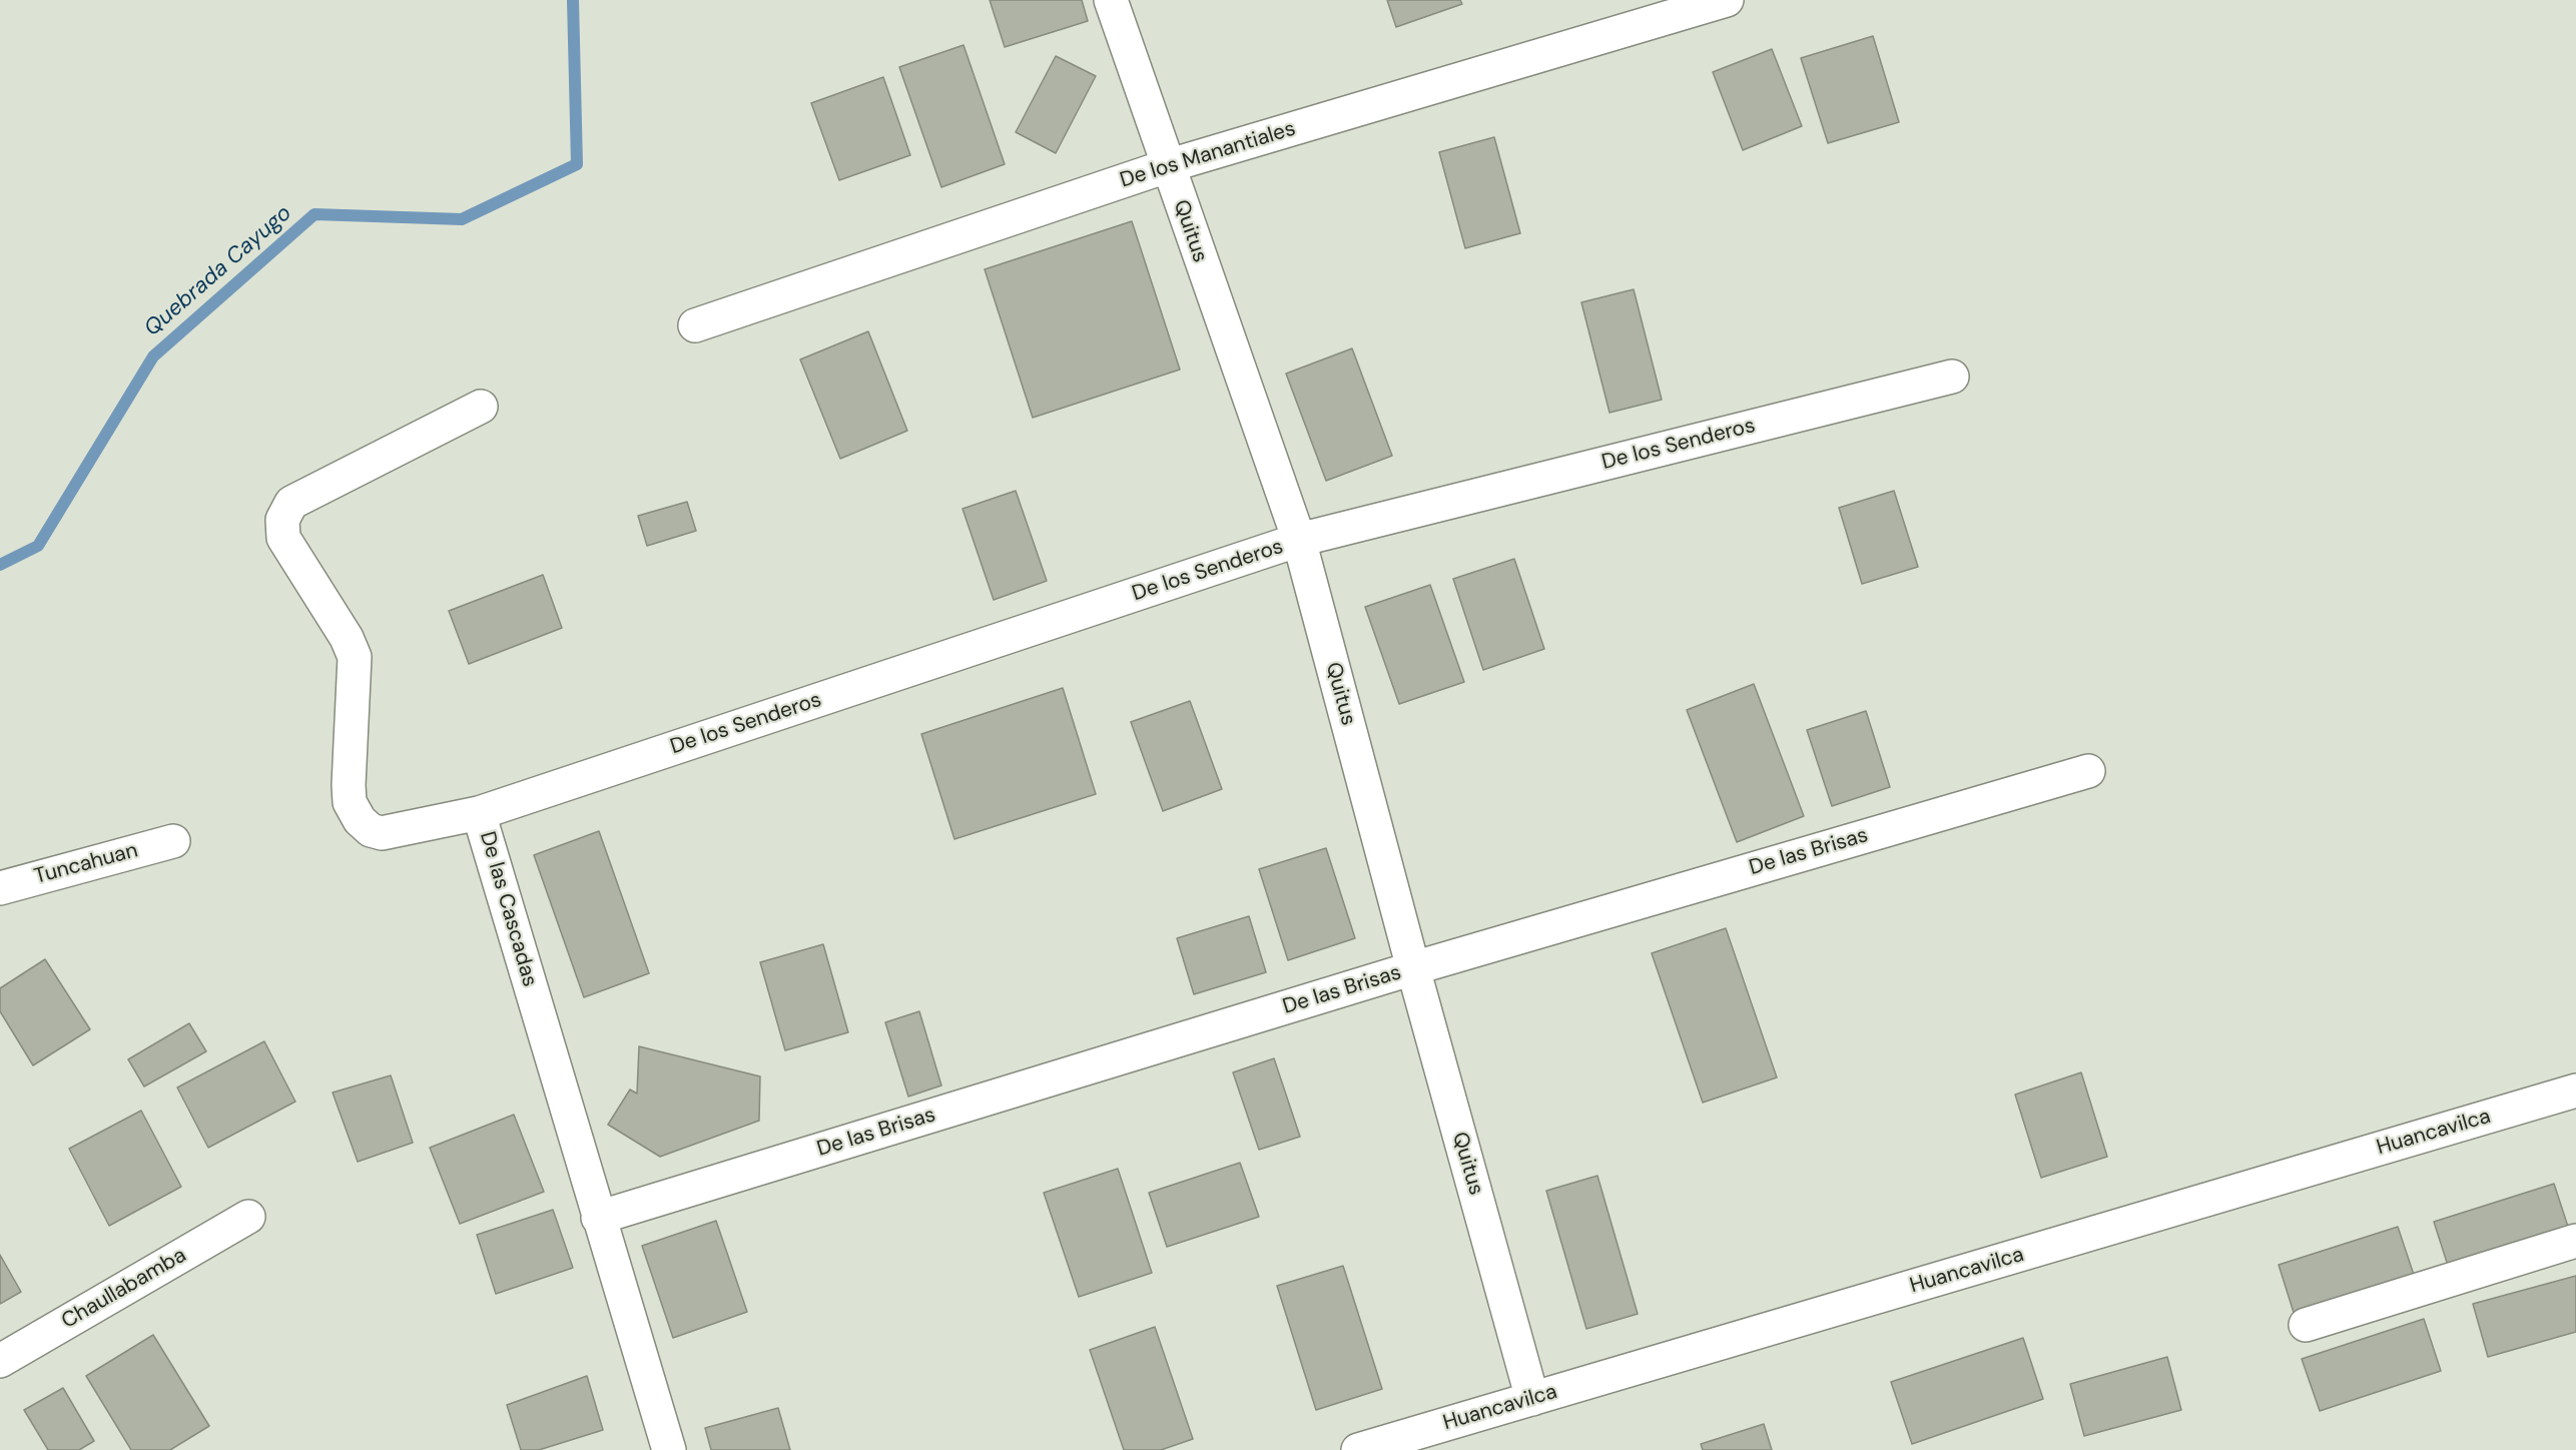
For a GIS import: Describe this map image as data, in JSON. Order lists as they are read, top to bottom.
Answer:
{
  "streets": {
    "street": [
      "De los Manantiales",
      "Quitus",
      "De los Senderos",
      "De las Brisas",
      "Tuncahuan",
      "De las Cascadas",
      "Huancavilca",
      "Chaullabamba"
    ]
  },
  "crossings": [
    ["De los Manantiales", "Quitus"],
    ["Quitus", "De los Senderos"],
    ["Quitus", "De las Brisas"],
    ["Quitus", "Huancavilca"],
    ["De los Senderos", "De las Cascadas"],
    ["De las Brisas", "De las Cascadas"]
  ],
  "water": ["Quebrada Cayugo"]
}
